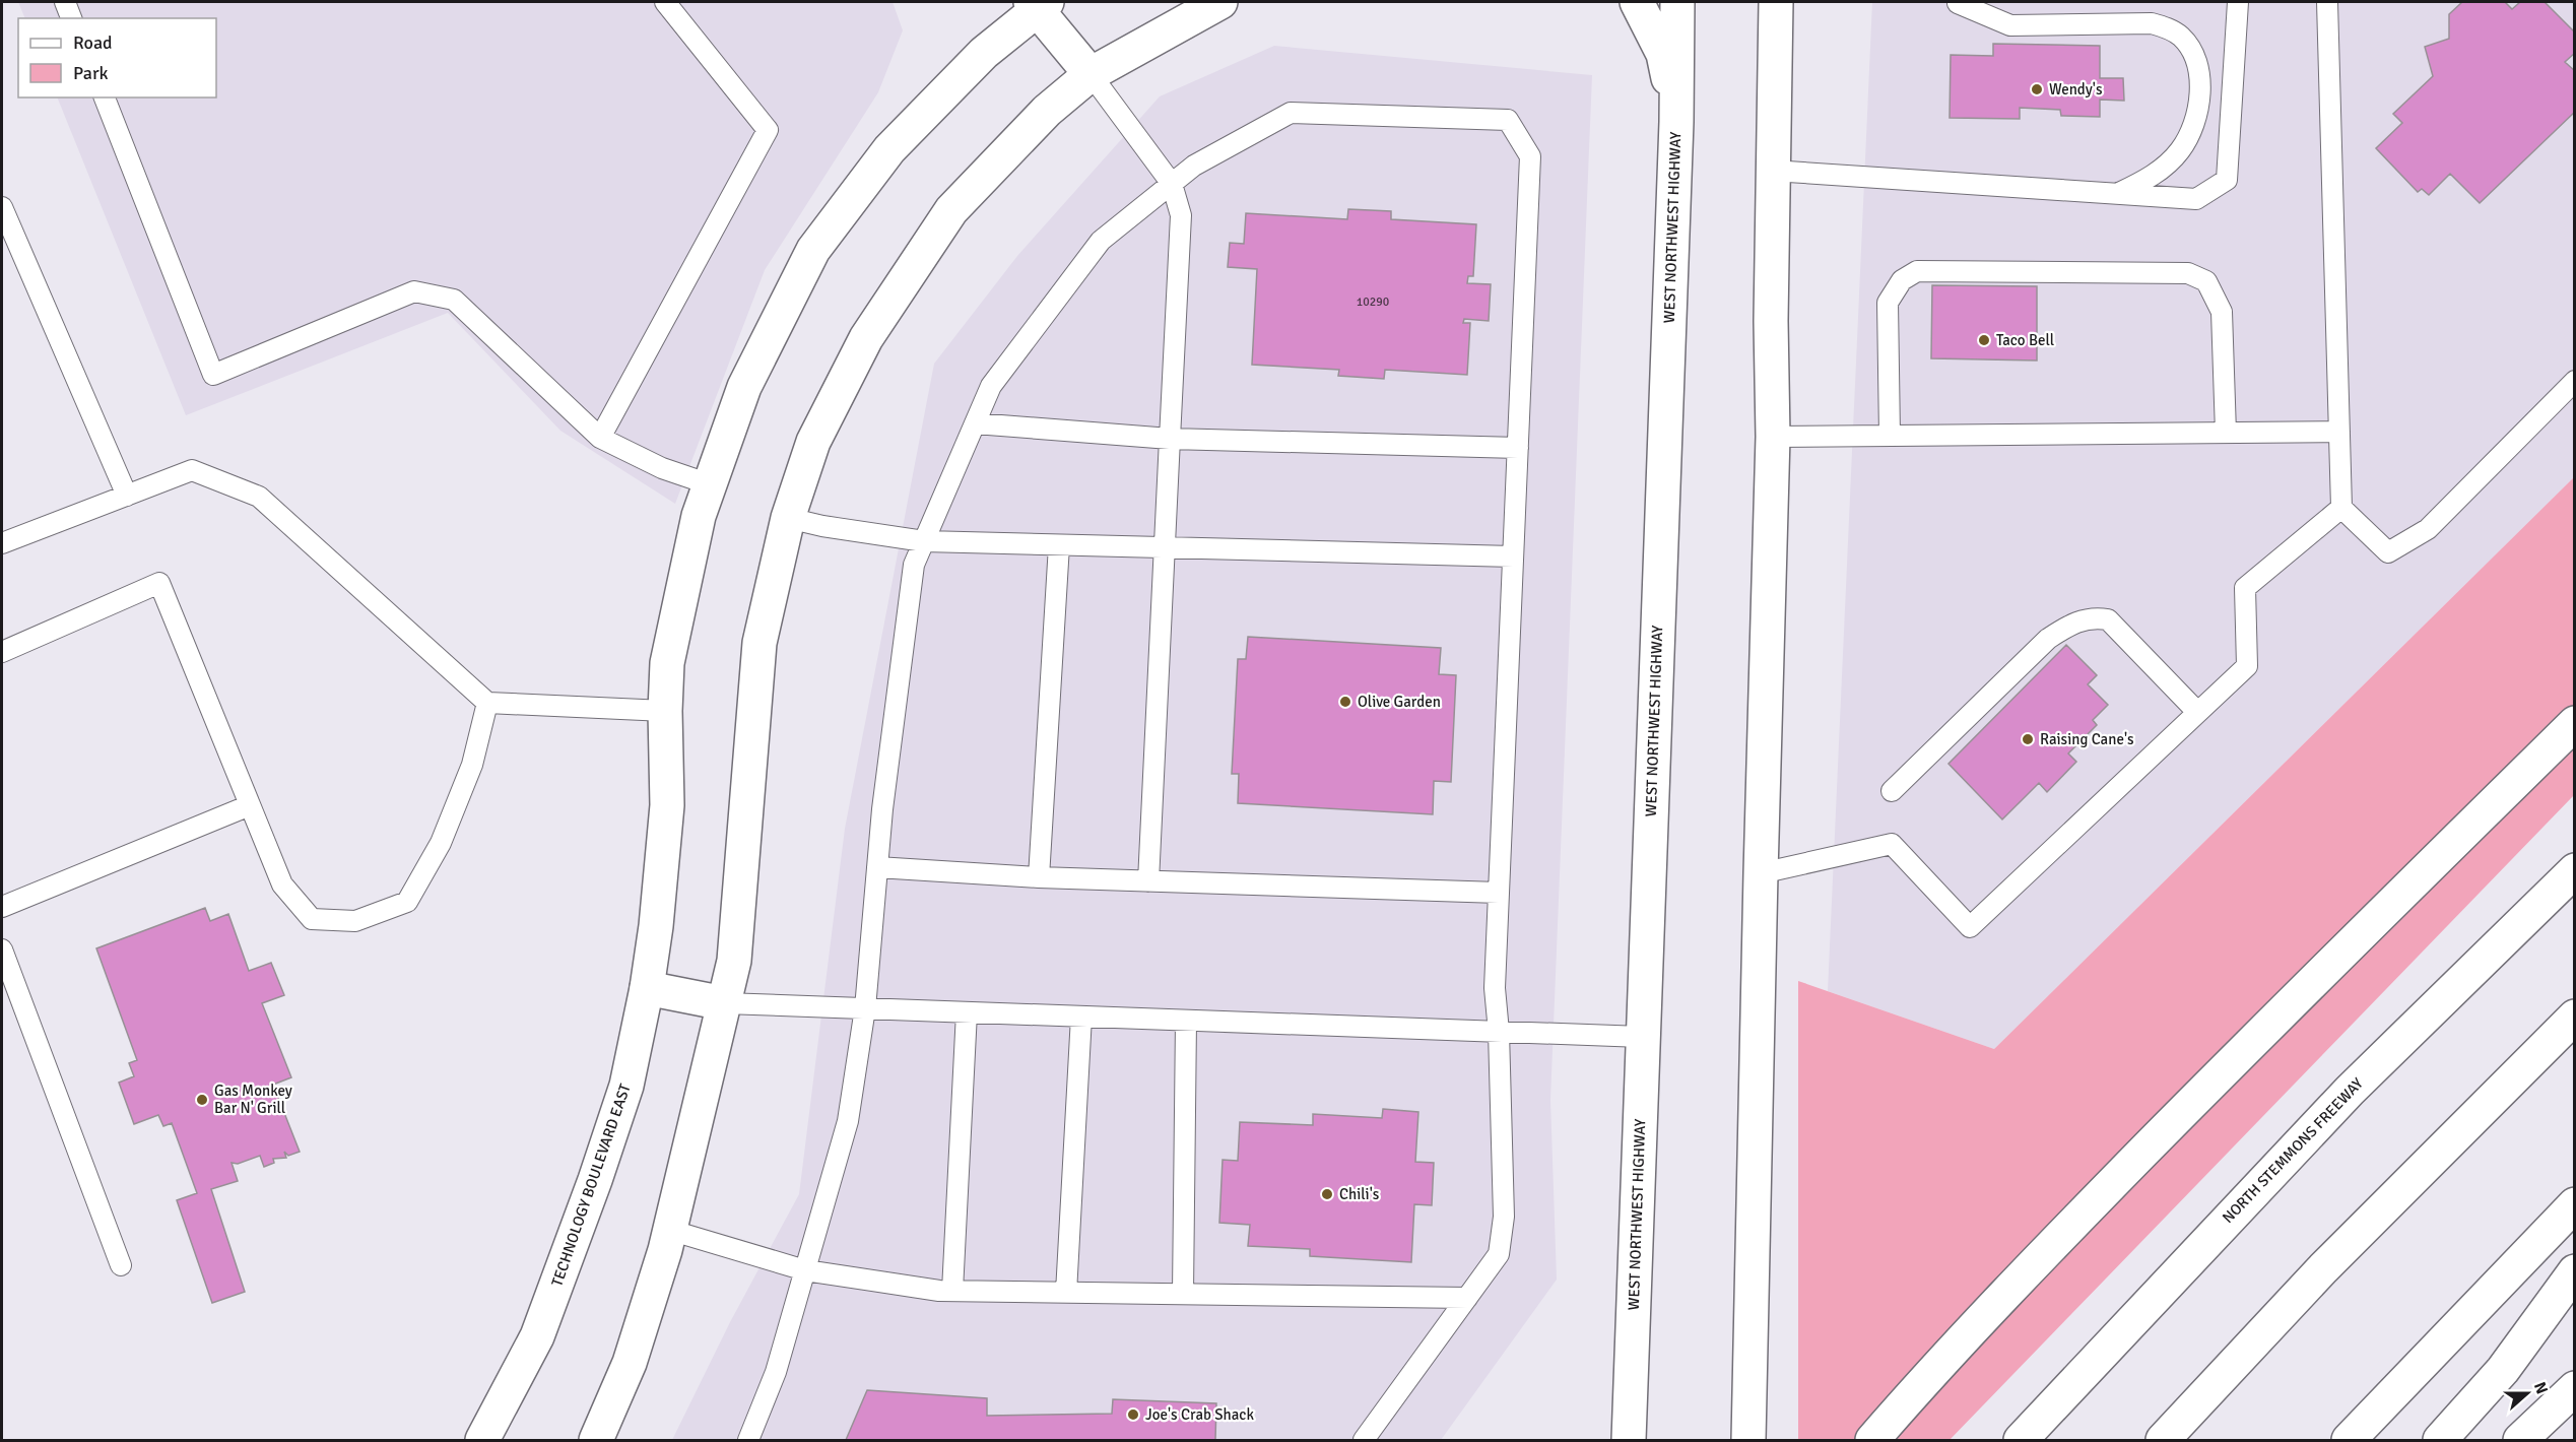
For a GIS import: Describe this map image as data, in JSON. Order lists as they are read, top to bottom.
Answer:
{
  "streets": {
    "main road": ["WEST NORTHWEST HIGHWAY", "NORTH STEMMONS FREEWAY", "TECHNOLOGY BOULEVARD EAST"]
  },
  "places": [
    "Wendy's",
    "Taco Bell",
    "Olive Garden",
    "Raising Cane's",
    "Gas Monkey Bar N' Grill",
    "Chili's",
    "Joe's Crab Shack"
  ],
  "house_numbers": ["10290"],
  "legend": ["Road", "Park"],
  "north": "right"
}
